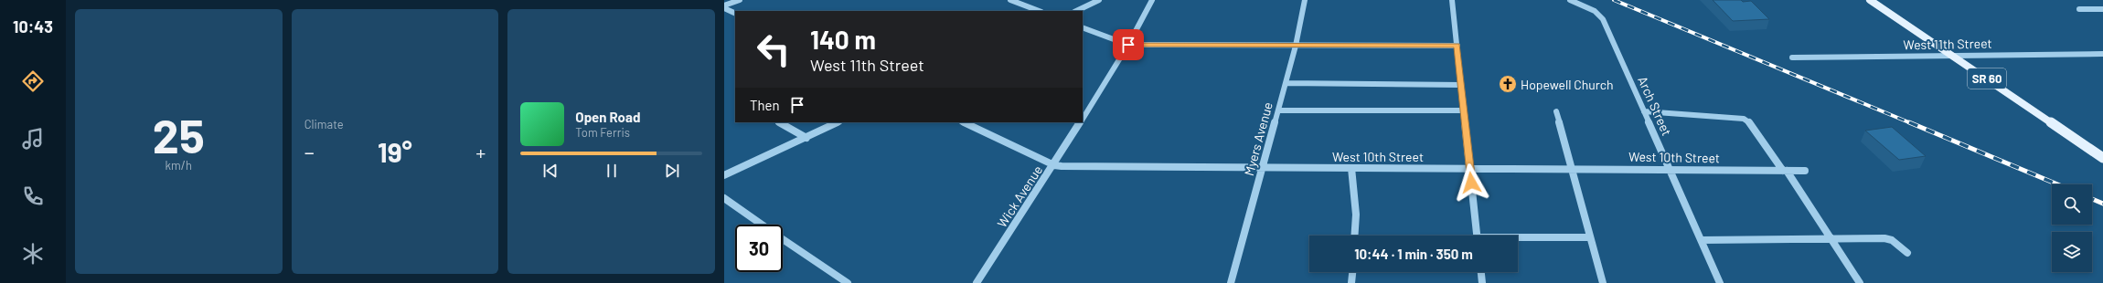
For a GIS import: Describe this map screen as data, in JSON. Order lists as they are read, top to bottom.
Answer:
{
  "streets": {
    "main road": ["SR 60"],
    "street": [
      "West 11th Street",
      "Arch Street",
      "Myers Avenue",
      "West 10th Street",
      "Wick Avenue"
    ]
  },
  "crossings": [
    ["West 11th Street", "SR 60"],
    ["Arch Street", "West 10th Street"],
    ["Myers Avenue", "West 10th Street"],
    ["West 10th Street", "Wick Avenue"]
  ],
  "places": {
    "church": ["Hopewell Church"]
  },
  "page": {
    "tabs": "10:43",
    "tile": [
      ["25", "km/h"],
      "Climate"
    ],
    "turn": ["140 m", "West 11th Street"],
    "then": "Then",
    "song": ["Open Road", "Tom Ferris"],
    "heat": ["−", "19°", "+"],
    "limit": "30",
    "trip": "10:44 · 1 min · 350 m"
  }
}
